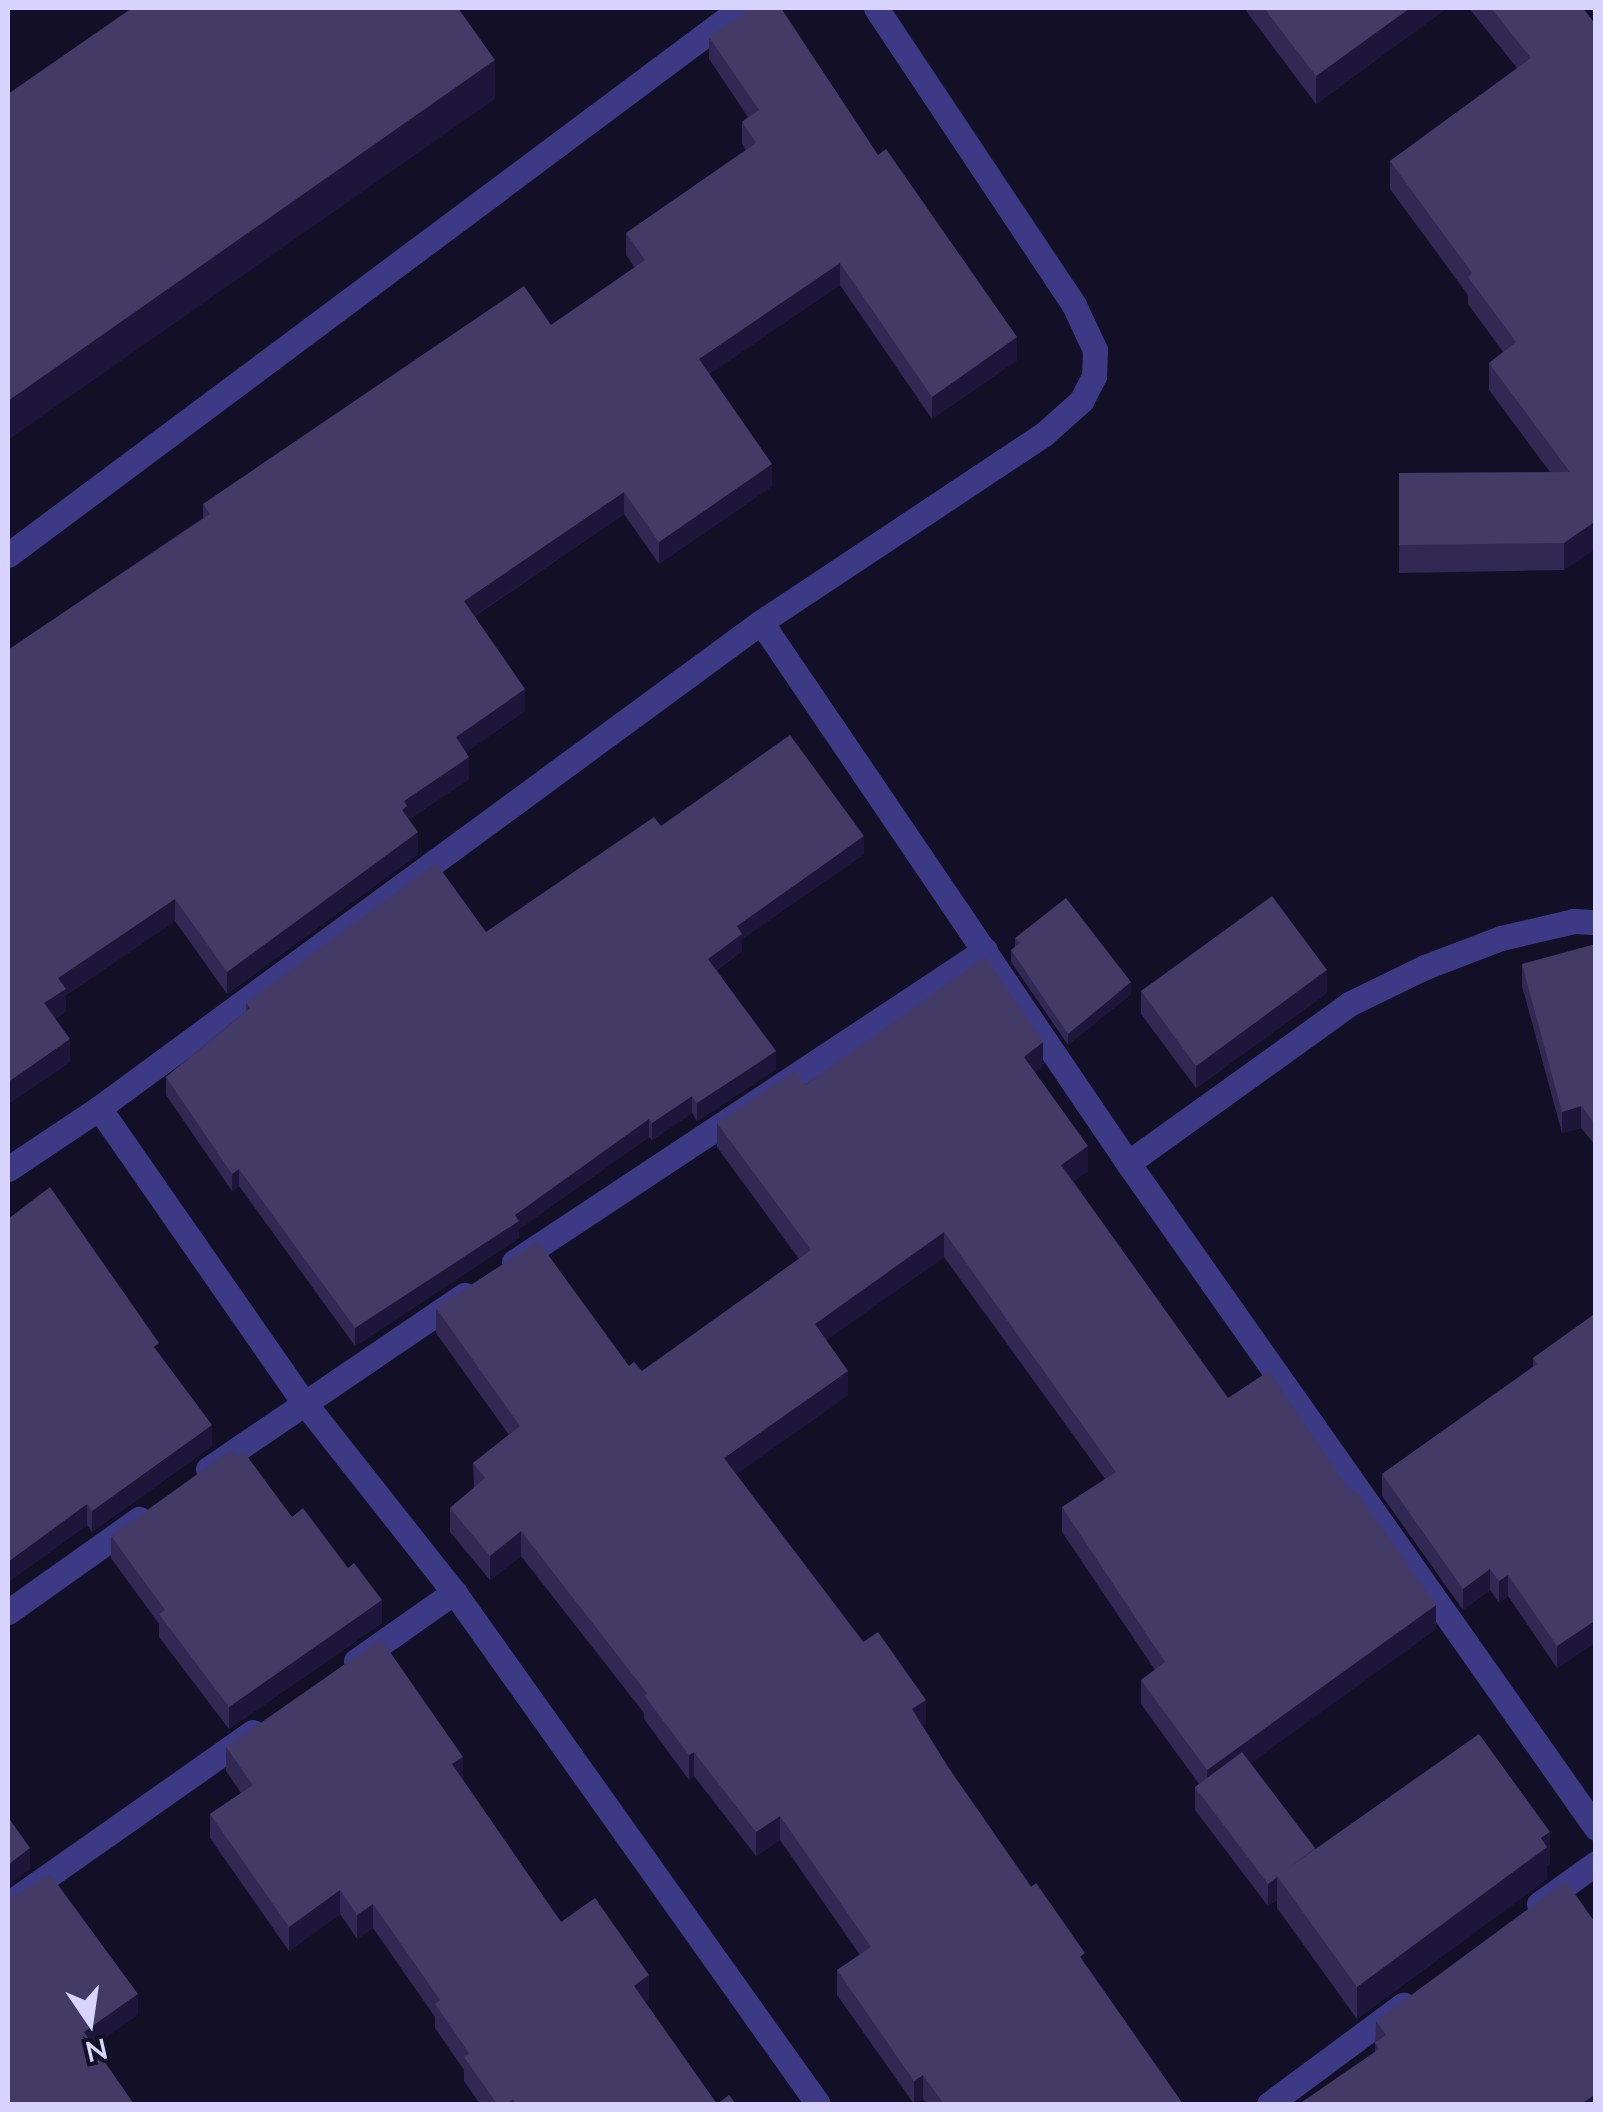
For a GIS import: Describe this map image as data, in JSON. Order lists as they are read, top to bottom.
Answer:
{
  "north": "bottom"
}
